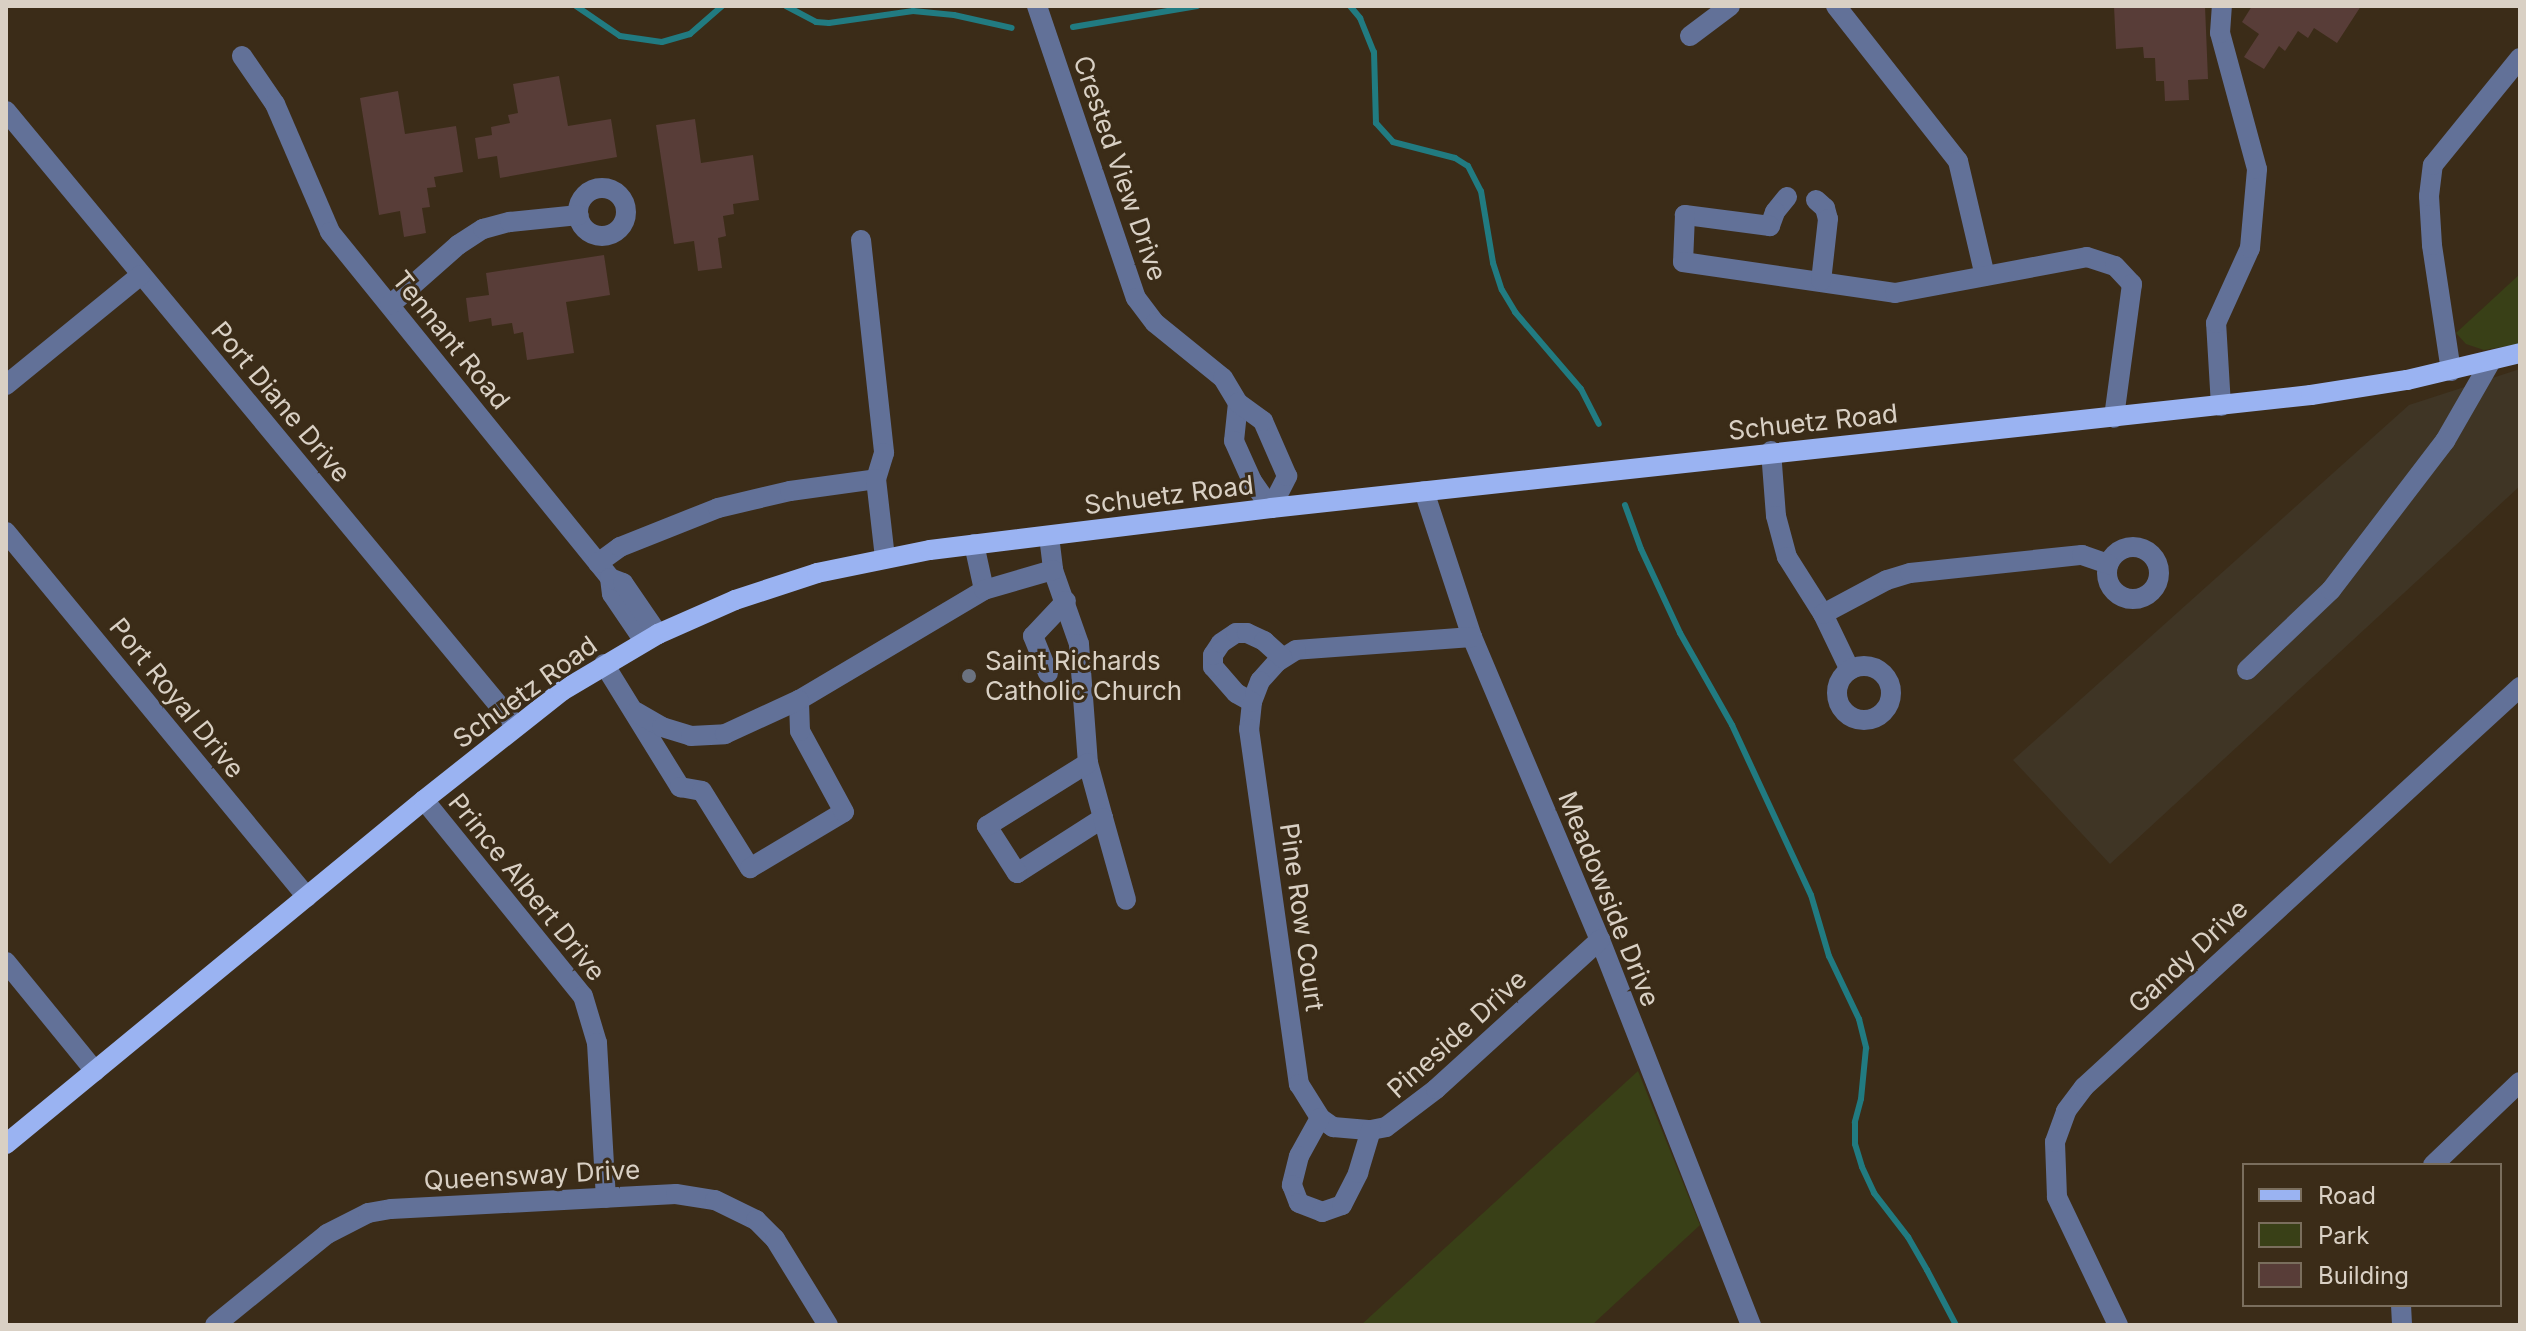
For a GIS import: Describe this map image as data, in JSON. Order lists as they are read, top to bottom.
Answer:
{
  "streets": {
    "main road": ["Schuetz Road"],
    "street": [
      "Crested View Drive",
      "Tennant Road",
      "Port Diane Drive",
      "Port Royal Drive",
      "Prince Albert Drive",
      "Meadowside Drive",
      "Pine Row Court",
      "Gandy Drive",
      "Pineside Drive",
      "Queensway Drive"
    ]
  },
  "crossings": [
    ["Crested View Drive", "Schuetz Road"],
    ["Tennant Road", "Schuetz Road"],
    ["Port Diane Drive", "Schuetz Road"],
    ["Schuetz Road", "Port Royal Drive"],
    ["Schuetz Road", "Prince Albert Drive"],
    ["Schuetz Road", "Meadowside Drive"],
    ["Prince Albert Drive", "Queensway Drive"],
    ["Meadowside Drive", "Pineside Drive"],
    ["Pine Row Court", "Pineside Drive"]
  ],
  "places": ["Saint Richards Catholic Church"],
  "legend": ["Road", "Park", "Building"]
}
